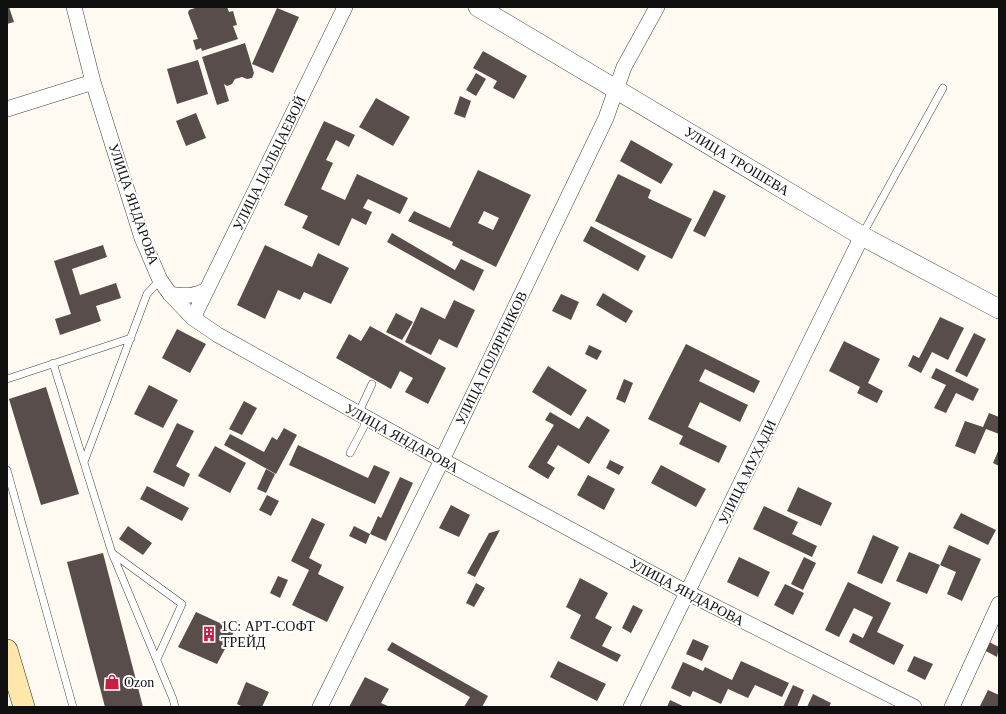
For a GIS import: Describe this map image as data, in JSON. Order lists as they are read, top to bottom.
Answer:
{
  "streets": {
    "street": [
      "УЛИЦА ТРОШЕВА",
      "УЛИЦА ЦАЛЬЦАЕВОЙ",
      "УЛИЦА ЯНДАРОВА",
      "УЛИЦА ПОЛЯРНИКОВ",
      "УЛИЦА МУХАДИ"
    ]
  },
  "crossings": [
    ["УЛИЦА ТРОШЕВА", "УЛИЦА ПОЛЯРНИКОВ"],
    ["УЛИЦА ТРОШЕВА", "УЛИЦА МУХАДИ"],
    ["УЛИЦА ЦАЛЬЦАЕВОЙ", "УЛИЦА ЯНДАРОВА"],
    ["УЛИЦА ЯНДАРОВА", "УЛИЦА ПОЛЯРНИКОВ"],
    ["УЛИЦА ЯНДАРОВА", "УЛИЦА МУХАДИ"]
  ],
  "places": {
    "building": ["1С: АРТ-СОФТ ТРЕЙД"],
    "shop": ["Ozon"]
  }
}
